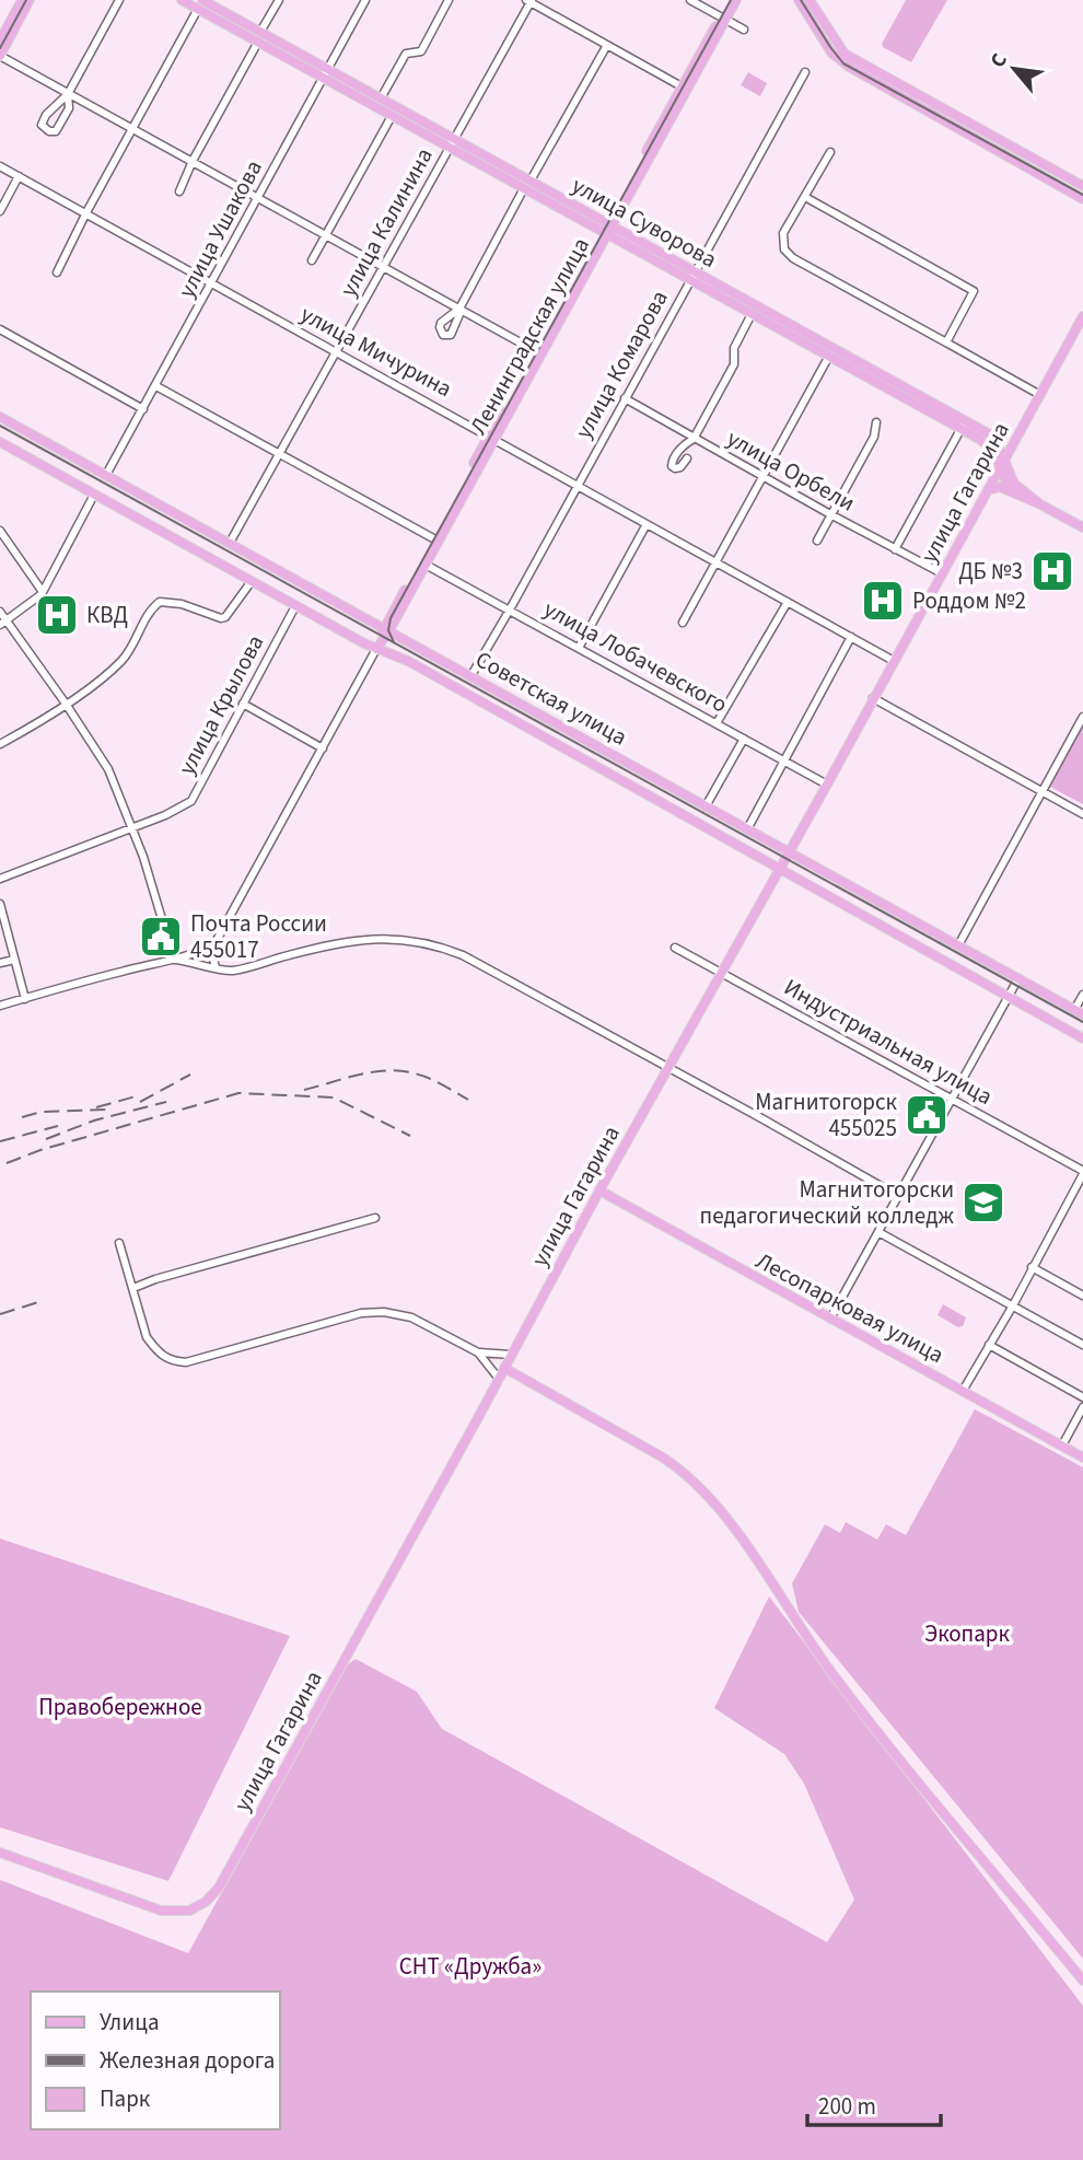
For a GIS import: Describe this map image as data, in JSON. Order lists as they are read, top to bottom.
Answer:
{
  "streets": {
    "main road": [
      "улица Суворова",
      "Ленинградская улица",
      "улица Гагарина",
      "Советская улица",
      "Лесопарковая улица"
    ],
    "street": [
      "улица Калинина",
      "улица Ушакова",
      "улица Мичурина",
      "улица Комарова",
      "улица Орбели",
      "улица Лобачевского",
      "улица Крылова",
      "Индустриальная улица"
    ]
  },
  "crossings": [
    ["улица Калинина", "улица Суворова"],
    ["улица Калинина", "улица Мичурина"],
    ["улица Калинина", "Советская улица"],
    ["улица Суворова", "улица Ушакова"],
    ["улица Суворова", "Ленинградская улица"],
    ["улица Суворова", "улица Комарова"],
    ["улица Суворова", "улица Гагарина"],
    ["улица Ушакова", "улица Мичурина"],
    ["улица Ушакова", "Советская улица"],
    ["Ленинградская улица", "улица Мичурина"],
    ["Ленинградская улица", "улица Лобачевского"],
    ["Ленинградская улица", "Советская улица"],
    ["улица Мичурина", "улица Комарова"],
    ["улица Мичурина", "улица Гагарина"],
    ["улица Комарова", "улица Орбели"],
    ["улица Комарова", "улица Лобачевского"],
    ["улица Комарова", "Советская улица"],
    ["улица Орбели", "улица Гагарина"],
    ["улица Гагарина", "улица Лобачевского"],
    ["улица Гагарина", "Советская улица"],
    ["улица Гагарина", "Индустриальная улица"],
    ["улица Гагарина", "Лесопарковая улица"],
    ["Советская улица", "улица Крылова"]
  ],
  "parks": ["Экопарк", "Правобережное", "СНТ «Дружба»"],
  "places": {
    "hospital": ["ДБ №3", "Роддом №2", "КВД"],
    "public building": ["Почта России 455017", "Магнитогорск 455025"],
    "school or university": ["Магнитогорски педагогический колледж"]
  },
  "legend": ["Улица", "Железная дорога", "Парк"],
  "scale_bar": "200 m",
  "north": "top left"
}
